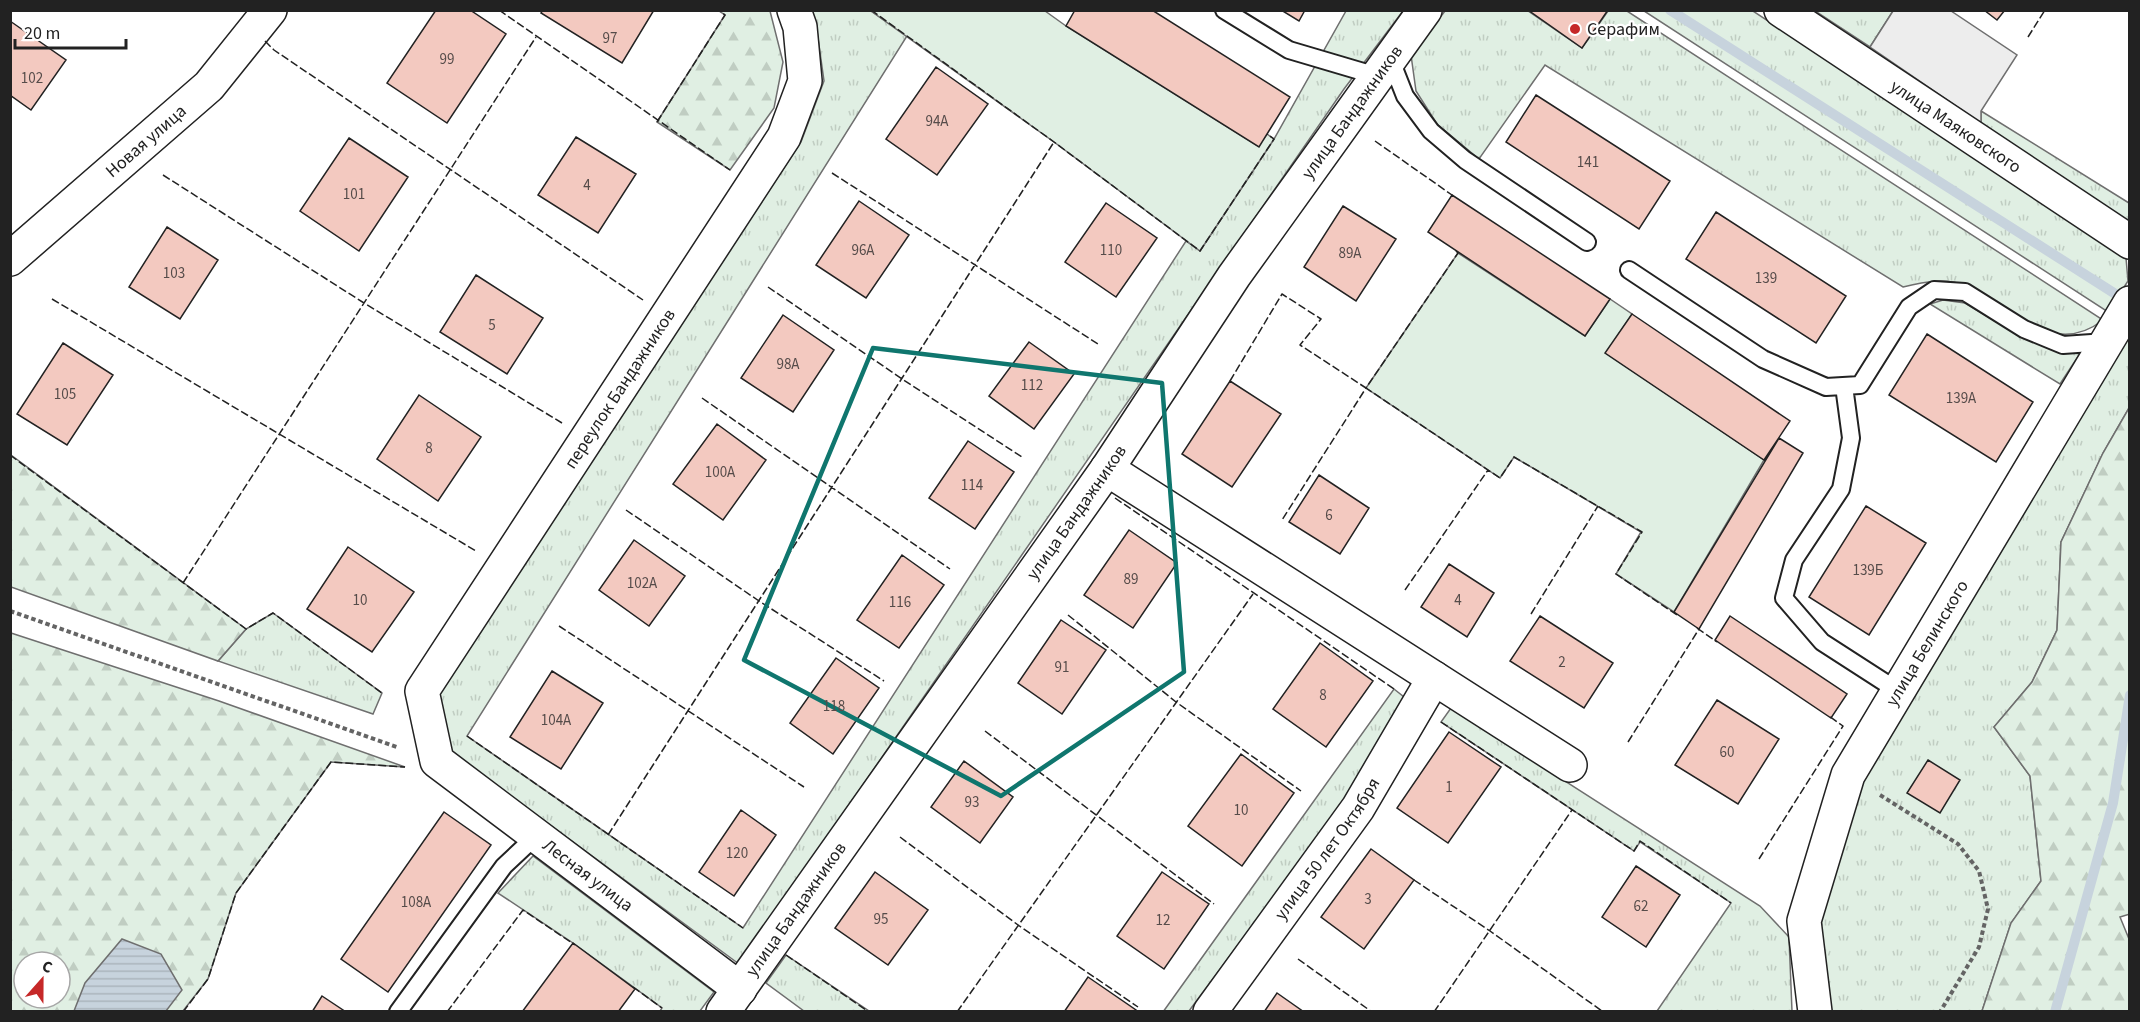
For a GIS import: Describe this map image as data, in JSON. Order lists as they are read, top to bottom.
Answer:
{
  "streets": {
    "street": [
      "улица Бандажников",
      "улица Маяковского",
      "Новая улица",
      "переулок Бандажников",
      "улица Белинского",
      "улица 50 лет Октября",
      "Лесная улица"
    ]
  },
  "crossings": [
    ["улица Бандажников", "Лесная улица"],
    ["переулок Бандажников", "Лесная улица"]
  ],
  "places": ["Серафим"],
  "house_numbers": [
    "97",
    "99",
    "102",
    "94А",
    "141",
    "4",
    "101",
    "96А",
    "110",
    "89А",
    "103",
    "139",
    "5",
    "98А",
    "112",
    "105",
    "139А",
    "8",
    "100А",
    "114",
    "6",
    "139Б",
    "89",
    "102А",
    "10",
    "4",
    "116",
    "2",
    "91",
    "8",
    "118",
    "104А",
    "60",
    "1",
    "93",
    "10",
    "120",
    "3",
    "108А",
    "62",
    "95",
    "12"
  ],
  "scale_bar": "20 m",
  "north": "top"
}
